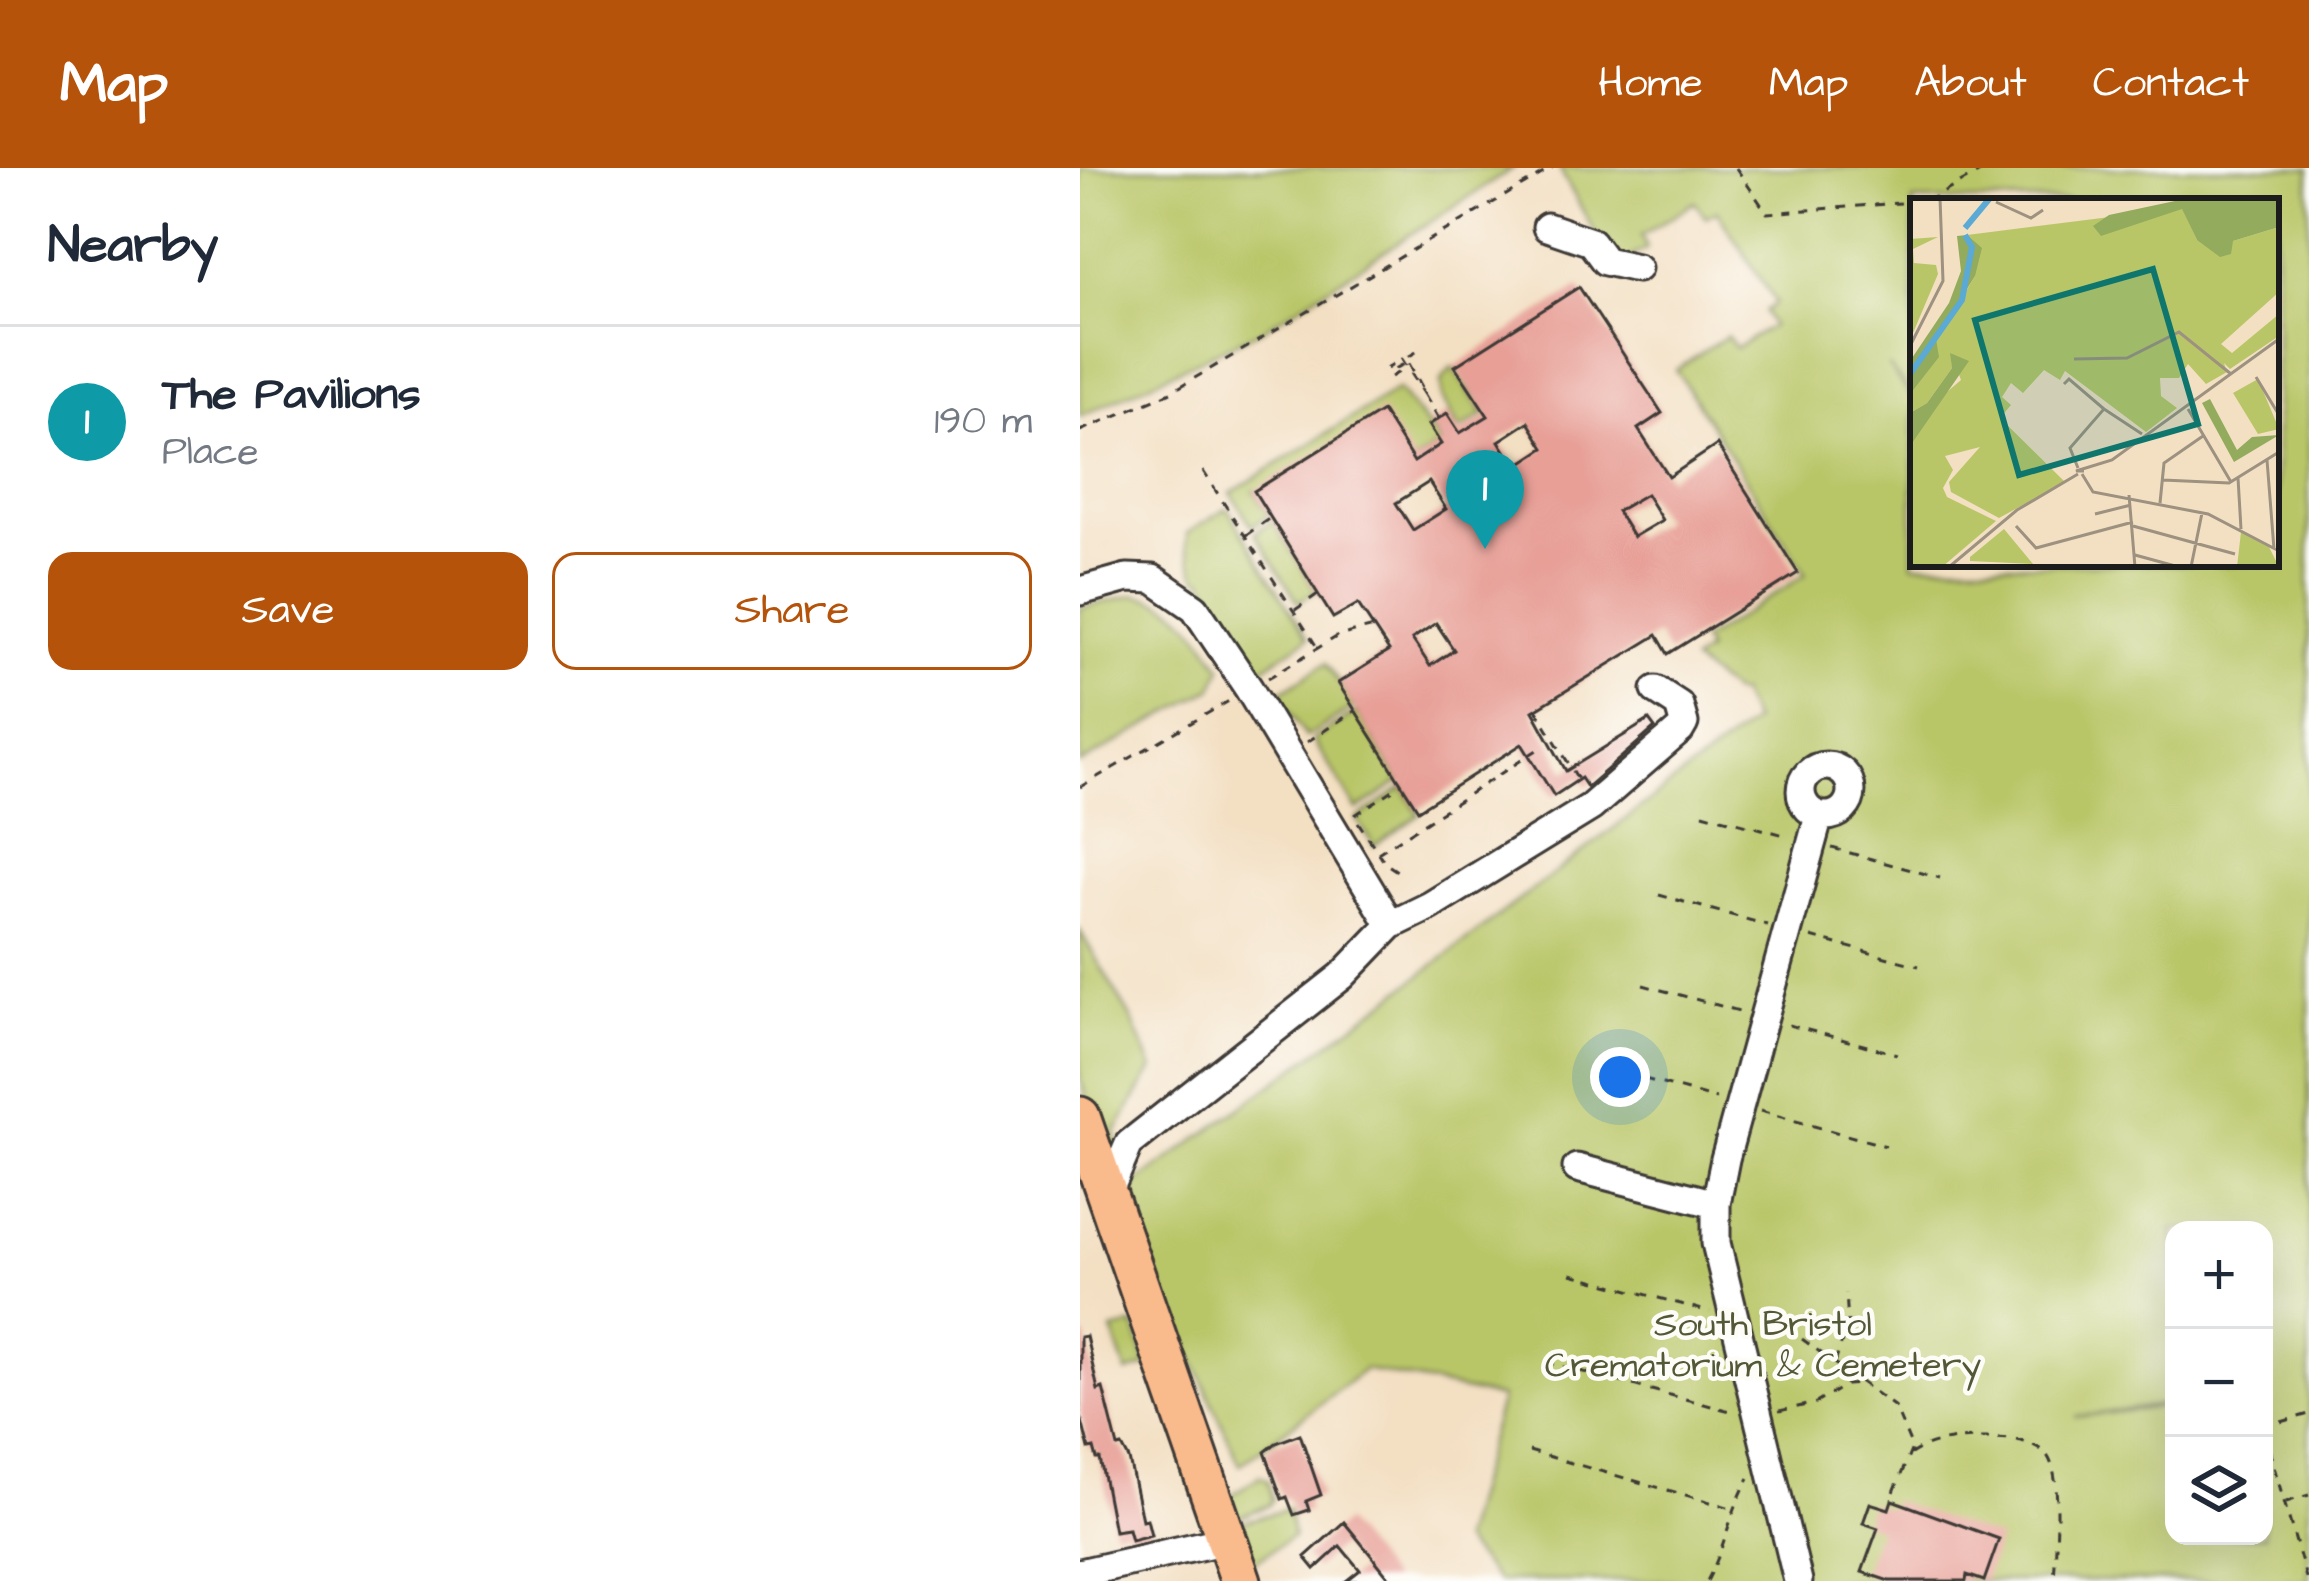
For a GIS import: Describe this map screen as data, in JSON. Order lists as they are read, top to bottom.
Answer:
{
  "parks": ["South Bristol Crematorium & Cemetery"],
  "page": {
    "header": "Map",
    "nav": [
      "Home",
      "Map",
      "About",
      "Contact"
    ],
    "heading": "Nearby",
    "list": [
      {
        "mark": "1",
        "name": "The Pavilions",
        "note": "Place",
        "value": "190 m"
      }
    ],
    "pins": "1",
    "buttons": ["Save", "Share"],
    "map_buttons": ["+", "−"]
  }
}
